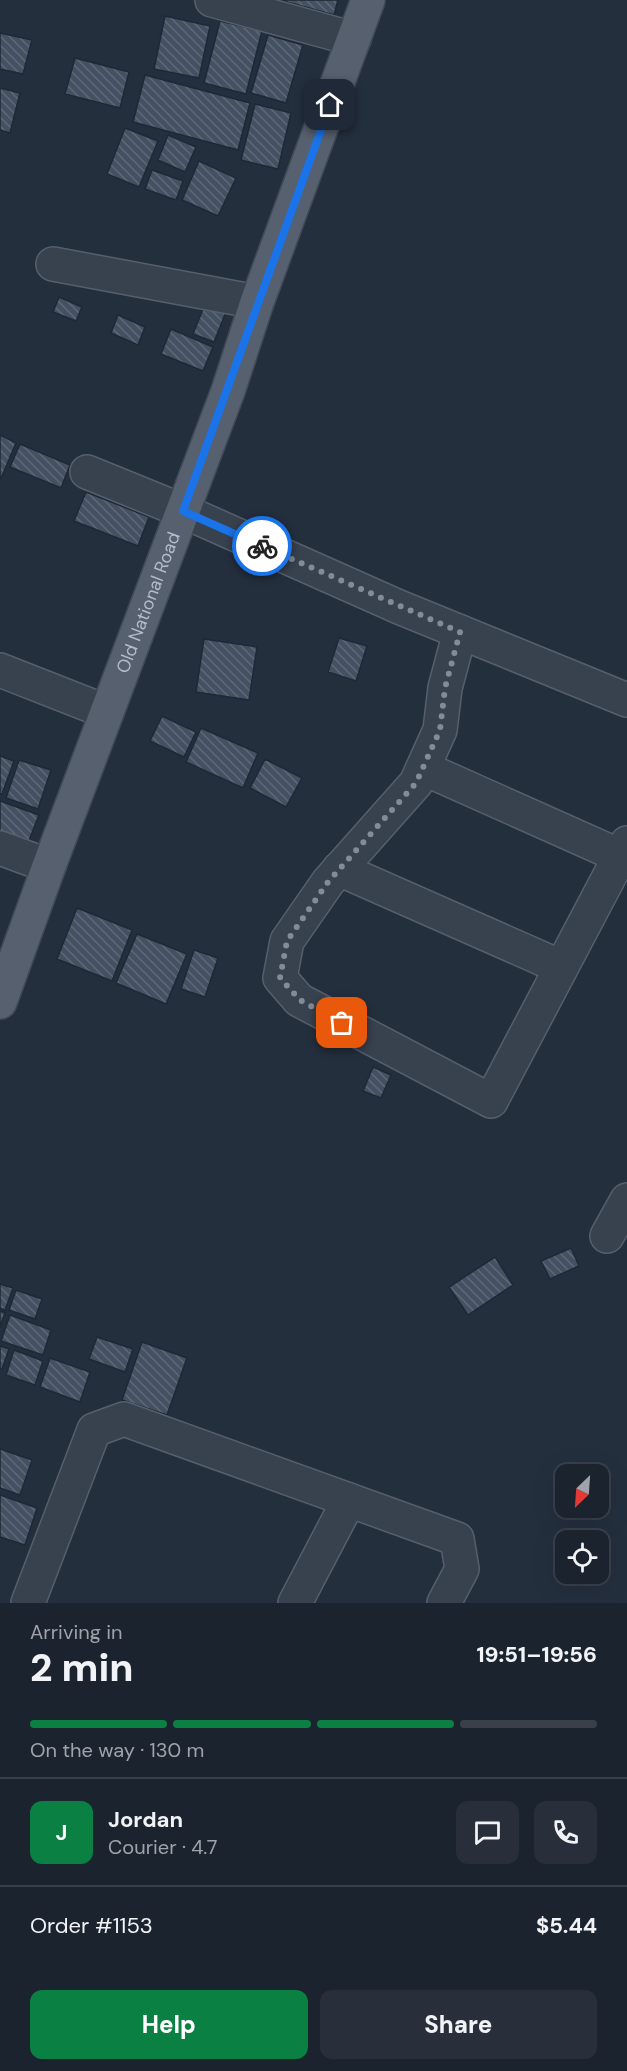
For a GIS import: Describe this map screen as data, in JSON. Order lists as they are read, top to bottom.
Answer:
{
  "streets": {
    "main road": ["Old National Road"]
  },
  "north": "bottom left",
  "page": {
    "heading": ["2 min", "Arriving in", "19:51–19:56"],
    "panel": [
      "Jordan",
      "Courier · 4.7",
      "Order #1153",
      "$5.44"
    ],
    "bar": "On the way · 130 m",
    "round": "J",
    "buttons": ["Help", "Share"]
  }
}
